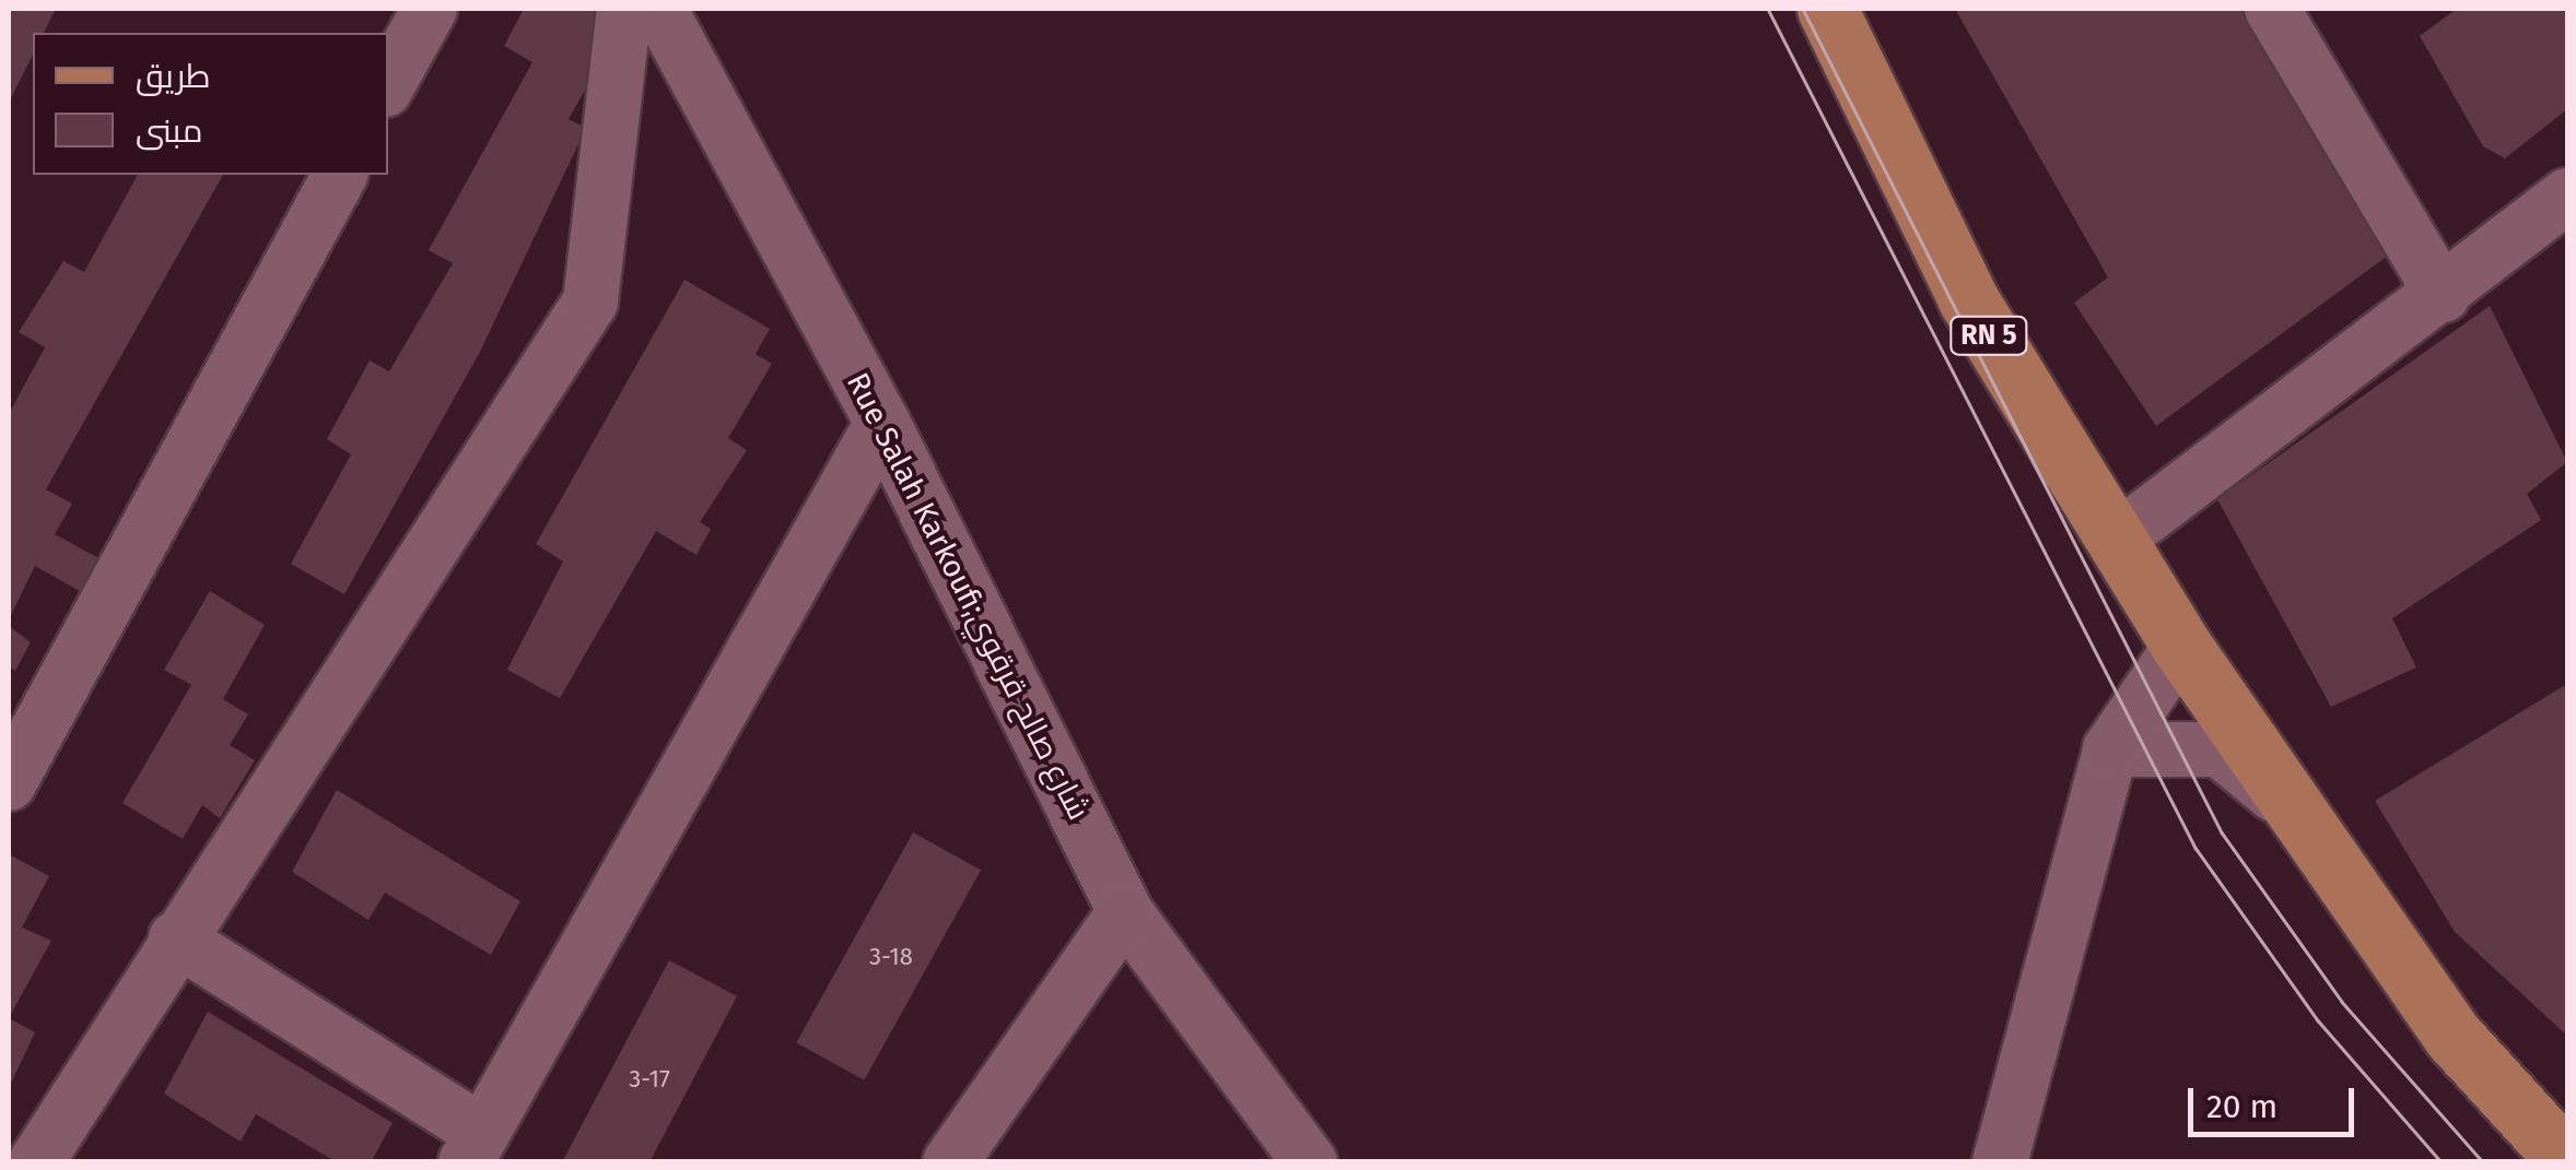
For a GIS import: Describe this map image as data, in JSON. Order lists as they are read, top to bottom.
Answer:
{
  "streets": {
    "main road": ["RN 5"],
    "street": ["Rue Salah Karkoufi;شارع صالح قرقوي"]
  },
  "house_numbers": ["3-18", "3-17"],
  "legend": ["طريق", "مبنى"],
  "scale_bar": "20 m"
}
